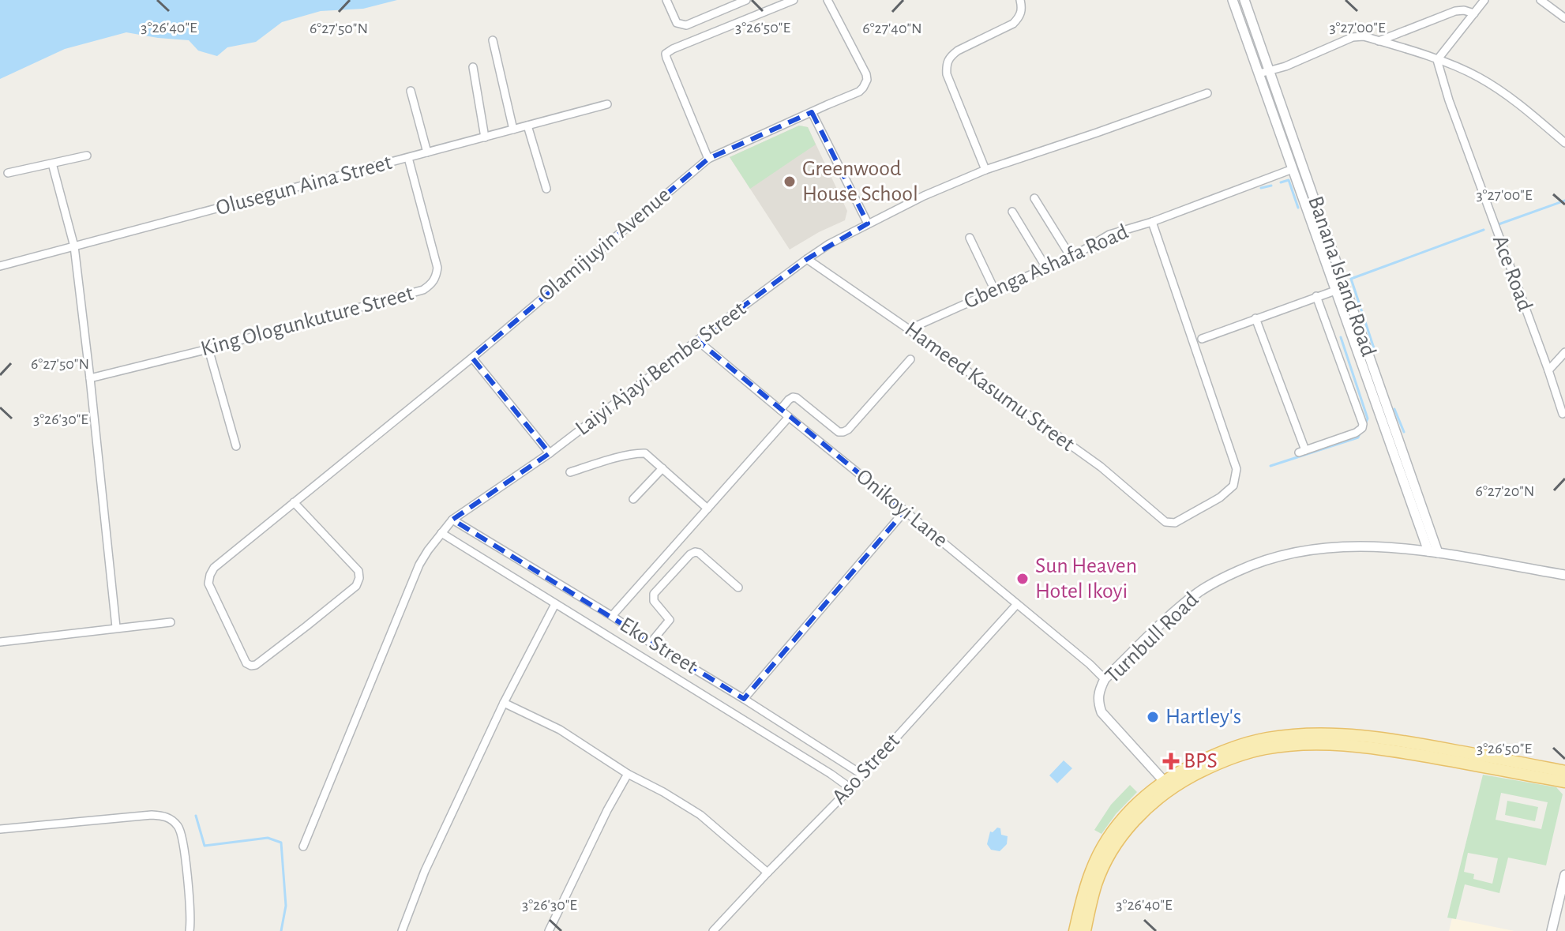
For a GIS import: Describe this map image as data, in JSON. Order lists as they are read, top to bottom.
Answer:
{
  "streets": {
    "street": [
      "Olusegun Aina Street",
      "Olamijuyin Avenue",
      "Gbenga Ashafa Road",
      "Ace Road",
      "Banana Island Road",
      "King Ologunkuture Street",
      "Laiyi Ajayi Bembe Street",
      "Hameed Kasumu Street",
      "Onikoyi Lane",
      "Turnbull Road",
      "Eko Street",
      "Aso Street"
    ]
  },
  "crossings": [
    ["Olusegun Aina Street", "King Ologunkuture Street"],
    ["Gbenga Ashafa Road", "Banana Island Road"],
    ["Gbenga Ashafa Road", "Hameed Kasumu Street"],
    ["Banana Island Road", "Turnbull Road"],
    ["Laiyi Ajayi Bembe Street", "Hameed Kasumu Street"],
    ["Laiyi Ajayi Bembe Street", "Onikoyi Lane"],
    ["Laiyi Ajayi Bembe Street", "Eko Street"],
    ["Onikoyi Lane", "Turnbull Road"],
    ["Onikoyi Lane", "Aso Street"],
    ["Eko Street", "Aso Street"]
  ],
  "places": {
    "other": ["Greenwood House School", "Sun Heaven Hotel Ikoyi", "Hartley's"],
    "health": ["BPS"]
  },
  "coordinates": [
    "3°26'40\"E",
    "3°26'50\"E",
    "3°27'00\"E",
    "6°27'50\"N",
    "6°27'40\"N",
    "3°26'30\"E",
    "6°27'20\"N"
  ]
}
